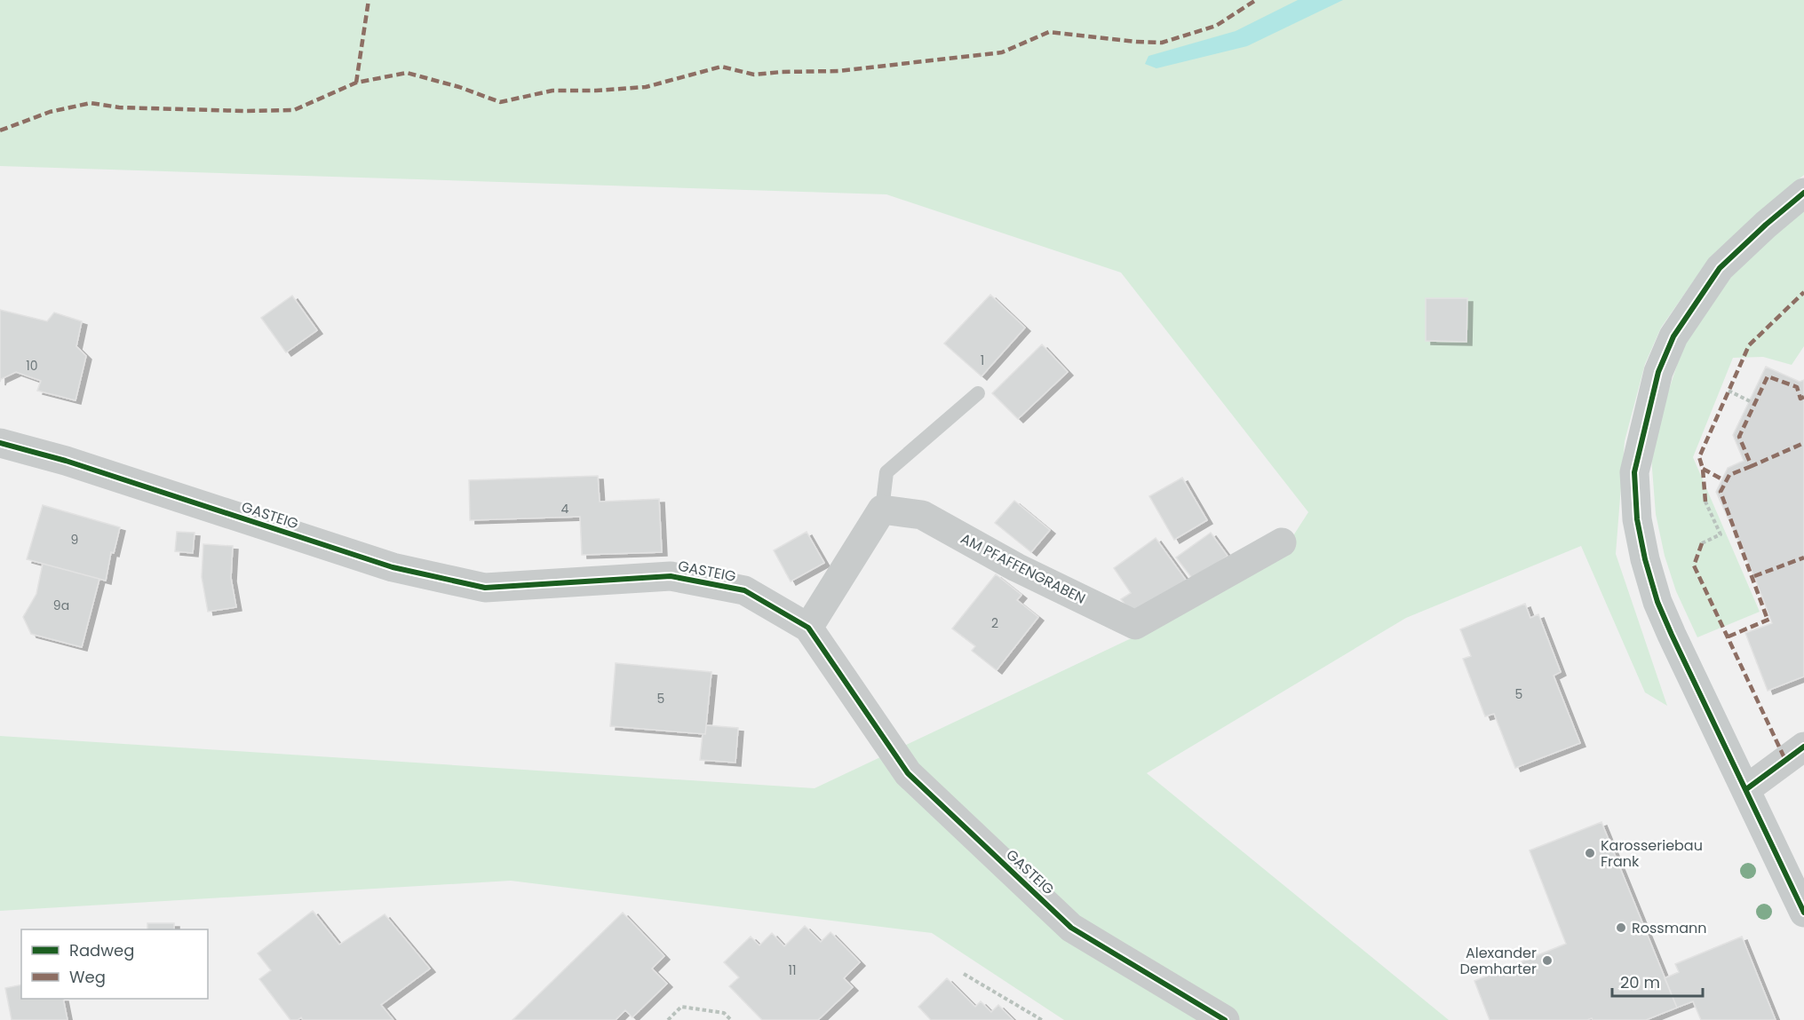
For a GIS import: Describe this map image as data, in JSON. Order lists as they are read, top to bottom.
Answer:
{
  "streets": {
    "street": ["GASTEIG", "AM PFAFFENGRABEN"]
  },
  "places": ["Karosseriebau Frank", "Rossmann", "Alexander Demharter"],
  "house_numbers": [
    "1",
    "10",
    "4",
    "9",
    "9a",
    "2",
    "5",
    "5",
    "11"
  ],
  "legend": ["Radweg", "Weg"],
  "scale_bar": "20 m"
}
